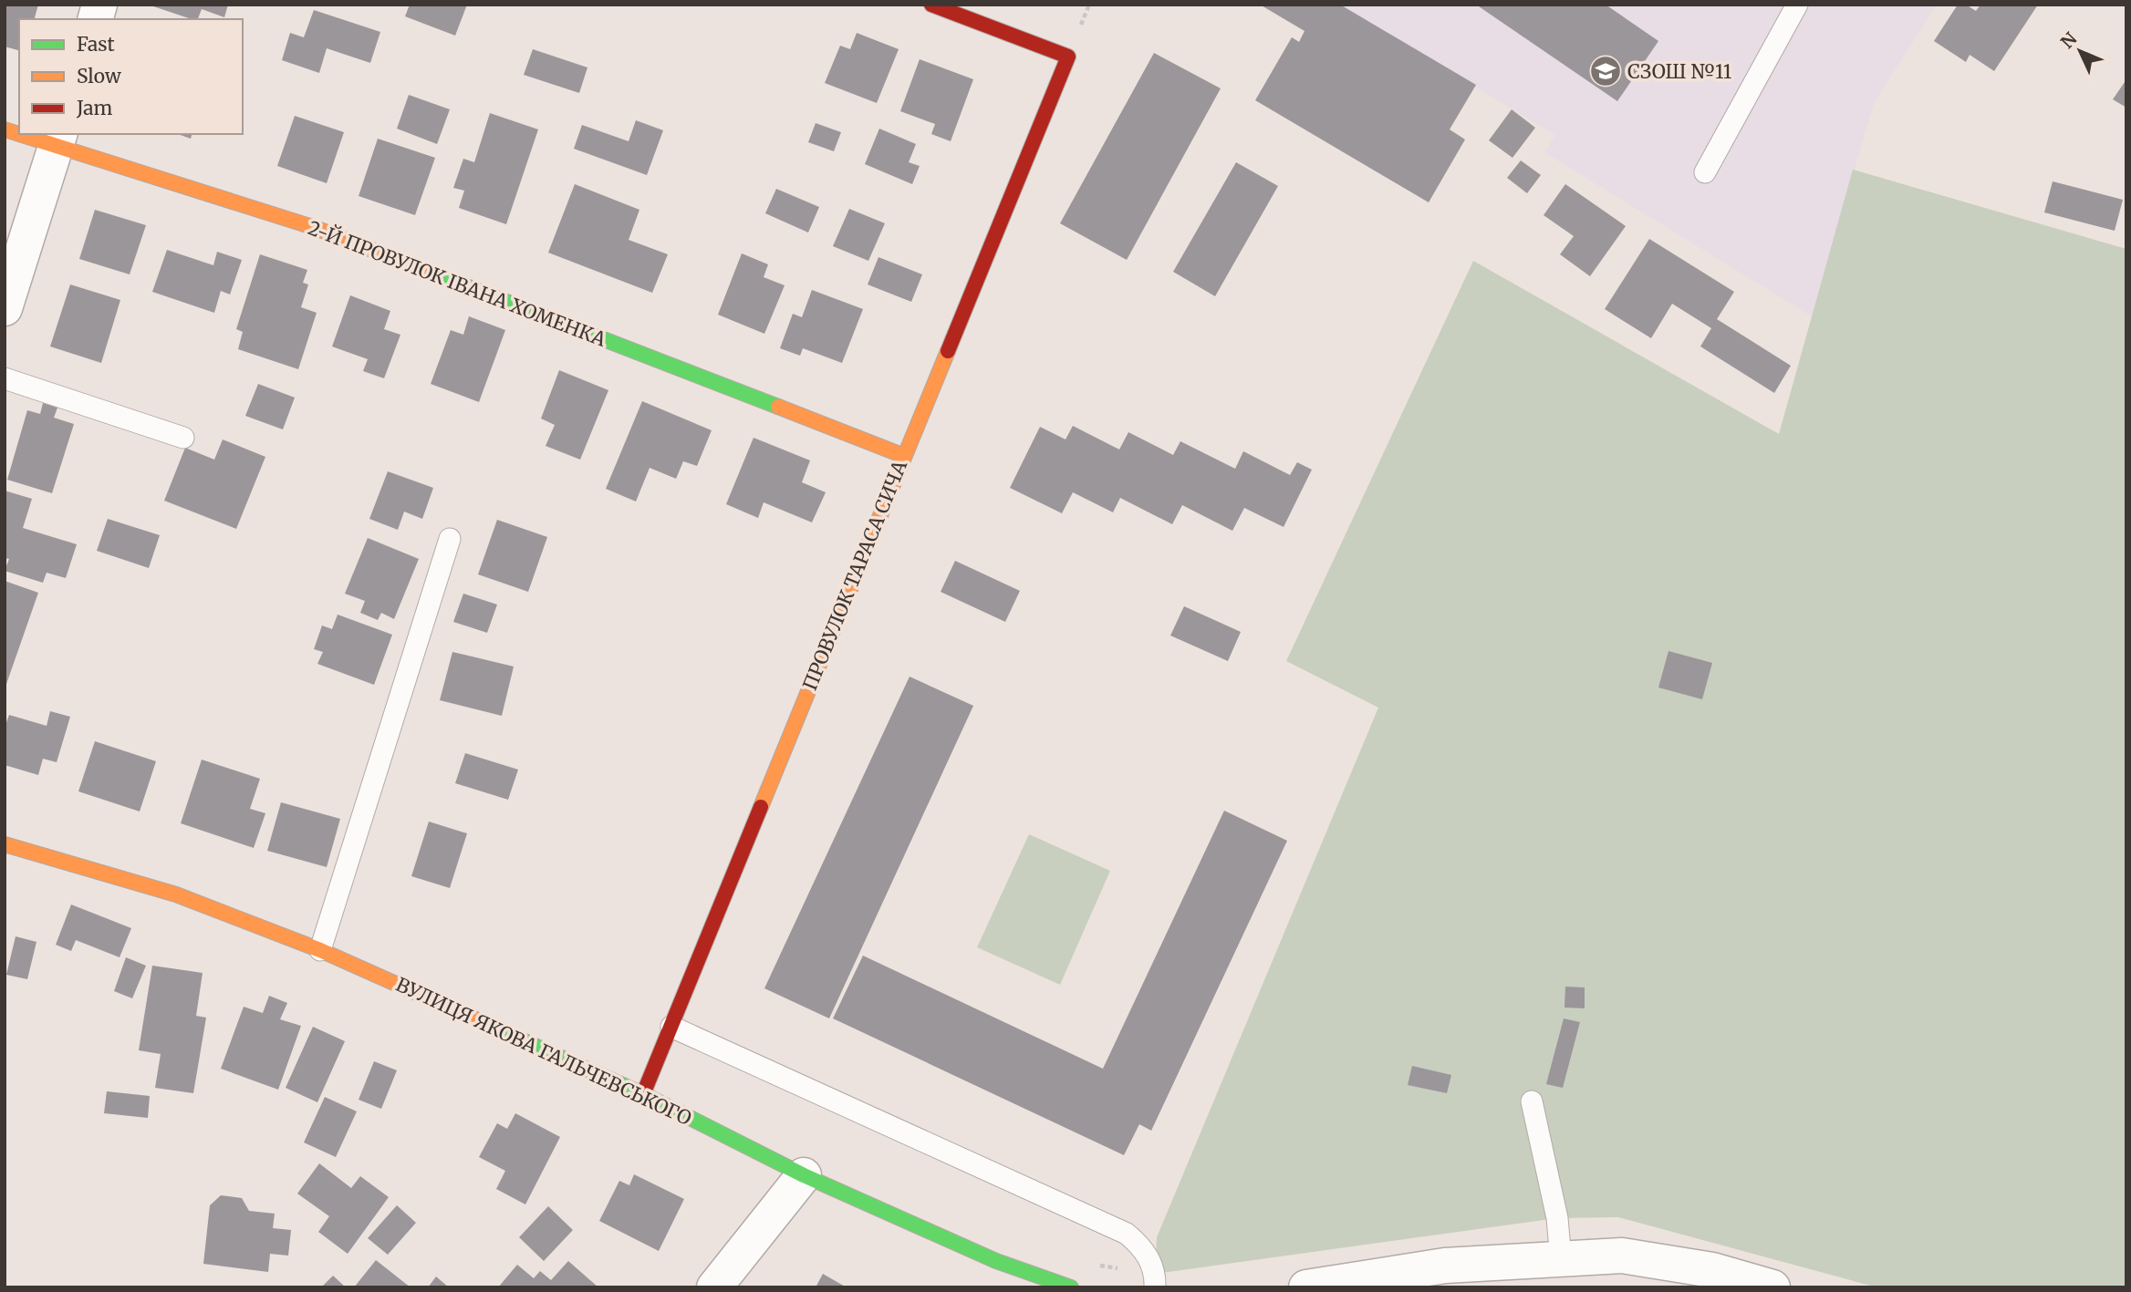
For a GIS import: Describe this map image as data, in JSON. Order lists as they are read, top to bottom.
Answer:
{
  "streets": {
    "street": ["2-Й ПРОВУЛОК ІВАНА ХОМЕНКА", "ПРОВУЛОК ТАРАСА СИЧА", "ВУЛИЦЯ ЯКОВА ГАЛЬЧЕВСЬКОГО"]
  },
  "crossings": [
    ["2-Й ПРОВУЛОК ІВАНА ХОМЕНКА", "ПРОВУЛОК ТАРАСА СИЧА"],
    ["ПРОВУЛОК ТАРАСА СИЧА", "ВУЛИЦЯ ЯКОВА ГАЛЬЧЕВСЬКОГО"]
  ],
  "places": {
    "school or university": ["СЗОШ №11"]
  },
  "legend": ["Fast", "Slow", "Jam"],
  "north": "top left"
}
